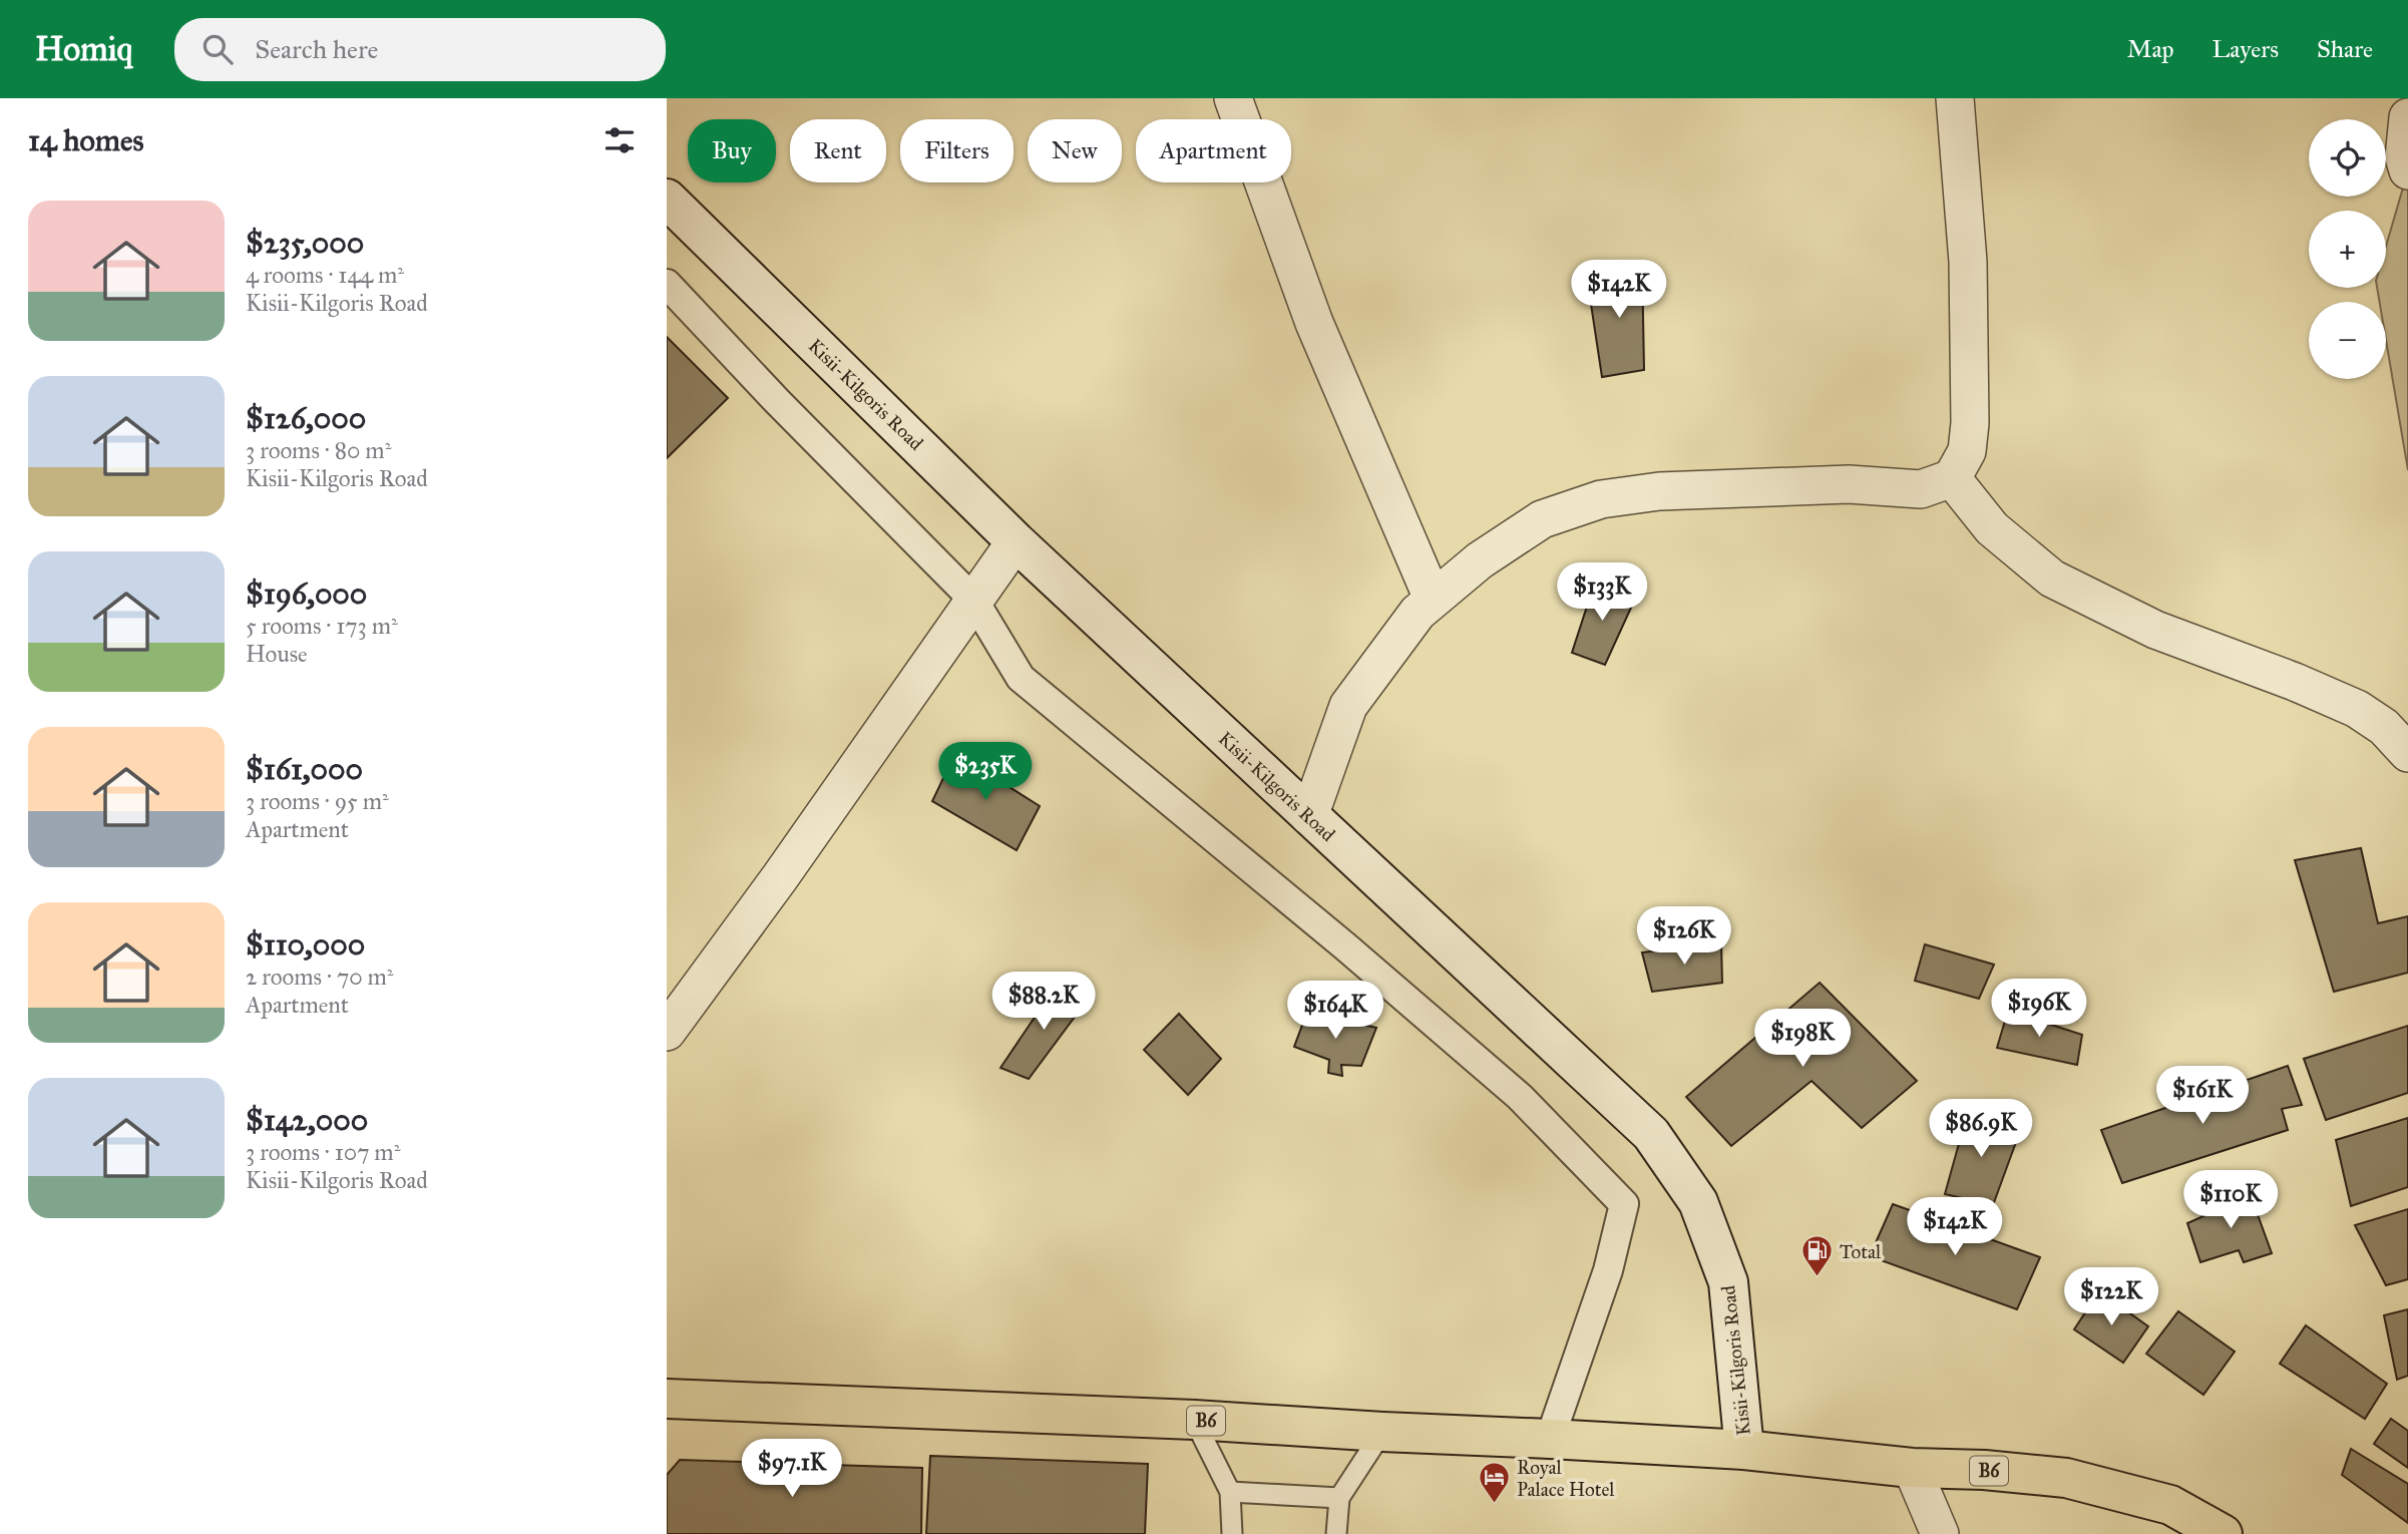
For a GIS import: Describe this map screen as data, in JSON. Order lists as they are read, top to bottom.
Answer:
{
  "streets": {
    "highway": ["B6"],
    "main road": ["Kisii-Kilgoris Road"]
  },
  "crossings": [
    ["Kisii-Kilgoris Road", "B6"]
  ],
  "places": {
    "fuel station": ["Total"],
    "hotel": ["Royal Palace Hotel"]
  },
  "page": {
    "header": "Homiq",
    "search": "Search here",
    "nav": ["Map", "Layers", "Share"],
    "heading": "14 homes",
    "map_buttons": ["+", "−"],
    "chip": [
      "Buy",
      "Rent",
      "Filters",
      "New",
      "Apartment"
    ],
    "list": [
      {
        "name": "$235,000",
        "note": "4 rooms · 144 m² · Kisii-Kilgoris Road"
      },
      {
        "name": "$126,000",
        "note": "3 rooms · 80 m² · Kisii-Kilgoris Road"
      },
      {
        "name": "$196,000",
        "note": "5 rooms · 173 m² · House"
      },
      {
        "name": "$161,000",
        "note": "3 rooms · 95 m² · Apartment"
      },
      {
        "name": "$110,000",
        "note": "2 rooms · 70 m² · Apartment"
      },
      {
        "name": "$142,000",
        "note": "3 rooms · 107 m² · Kisii-Kilgoris Road"
      }
    ],
    "price": [
      "$142K",
      "$133K",
      "$235K",
      "$126K",
      "$88.2K",
      "$196K",
      "$164K",
      "$198K",
      "$161K",
      "$86.9K",
      "$110K",
      "$142K",
      "$122K",
      "$97.1K"
    ]
  }
}
